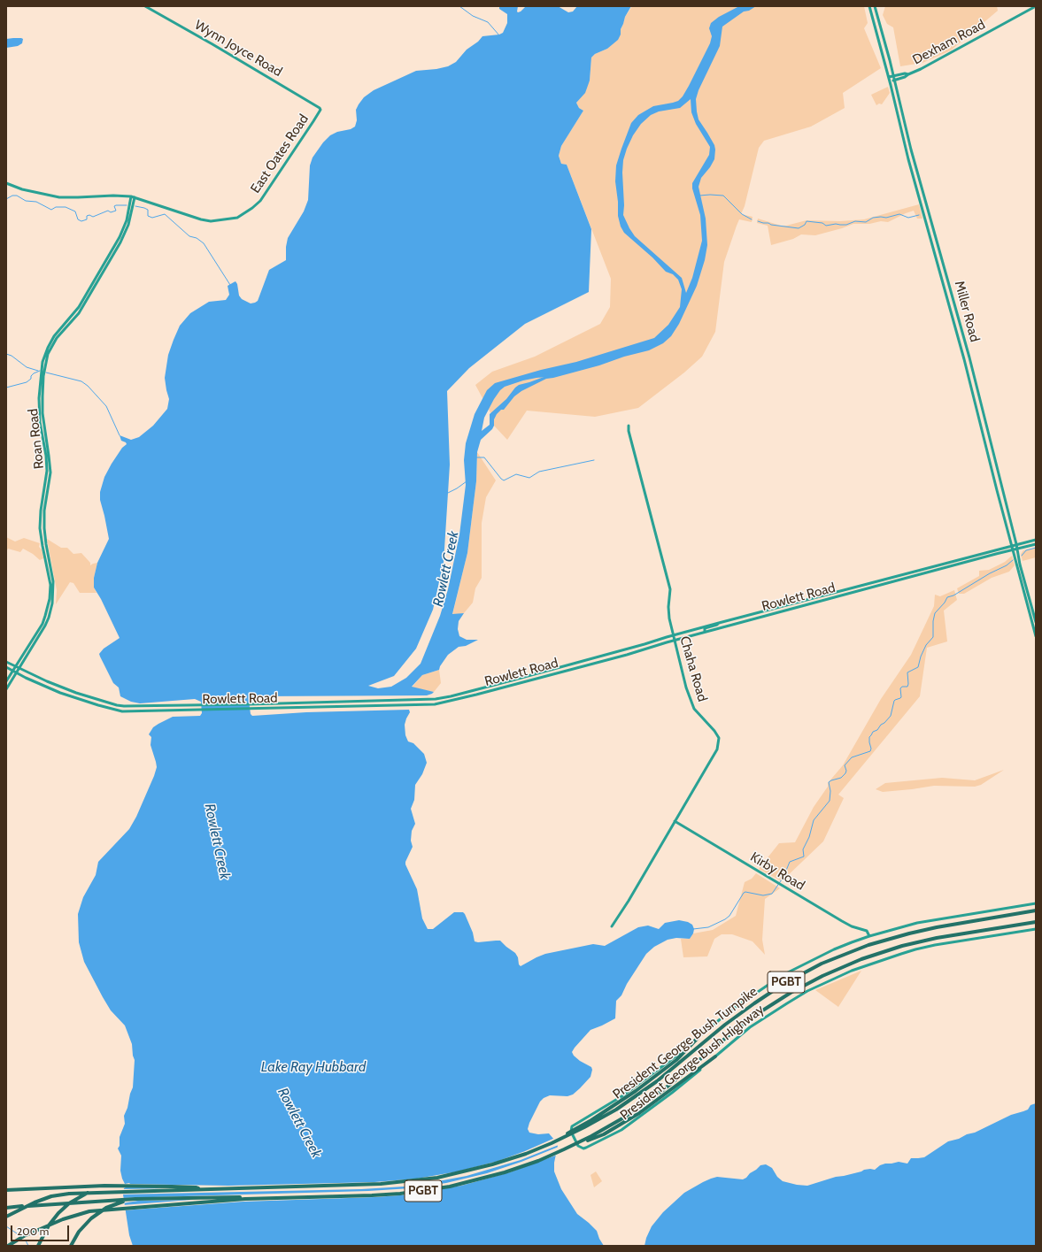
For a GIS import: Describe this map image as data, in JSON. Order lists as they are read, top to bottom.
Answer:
{
  "streets": {
    "highway": ["PGBT", "President George Bush Turnpike"],
    "main road": [
      "Dexham Road",
      "Wynn Joyce Road",
      "East Oates Road",
      "Miller Road",
      "Roan Road",
      "Rowlett Road",
      "Chaha Road",
      "Kirby Road",
      "President George Bush Highway"
    ]
  },
  "crossings": [
    ["Dexham Road", "Miller Road"],
    ["Wynn Joyce Road", "East Oates Road"],
    ["East Oates Road", "Roan Road"],
    ["Miller Road", "Rowlett Road"],
    ["Roan Road", "Rowlett Road"],
    ["Rowlett Road", "Chaha Road"],
    ["Chaha Road", "Kirby Road"],
    ["Kirby Road", "President George Bush Highway"]
  ],
  "water": ["Rowlett Creek", "Lake Ray Hubbard"],
  "scale_bar": "200 m"
}
